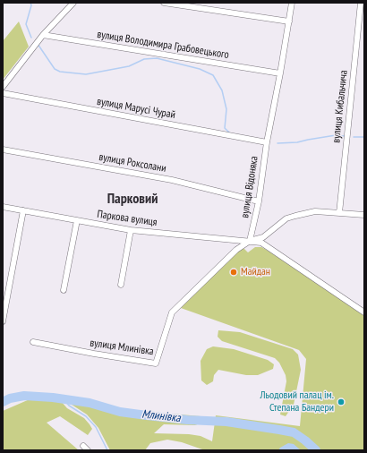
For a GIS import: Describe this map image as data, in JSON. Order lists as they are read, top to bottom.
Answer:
{
  "streets": {
    "street": [
      "вулиця Володимира Грабовецького",
      "вулиця Кибальчича",
      "вулиця Марусі Чурай",
      "вулиця Роксолани",
      "вулиця Відоняка",
      "Паркова вулиця",
      "вулиця Млинівка"
    ]
  },
  "crossings": [
    ["вулиця Володимира Грабовецького", "вулиця Відоняка"],
    ["вулиця Марусі Чурай", "вулиця Відоняка"],
    ["вулиця Роксолани", "вулиця Відоняка"],
    ["вулиця Відоняка", "Паркова вулиця"],
    ["вулиця Відоняка", "вулиця Млинівка"],
    ["Паркова вулиця", "вулиця Млинівка"]
  ],
  "districts": ["Парковий"],
  "water": ["Млинівка"],
  "places": ["Майдан", "Льодовий палац ім. Степана Бандери"]
}
